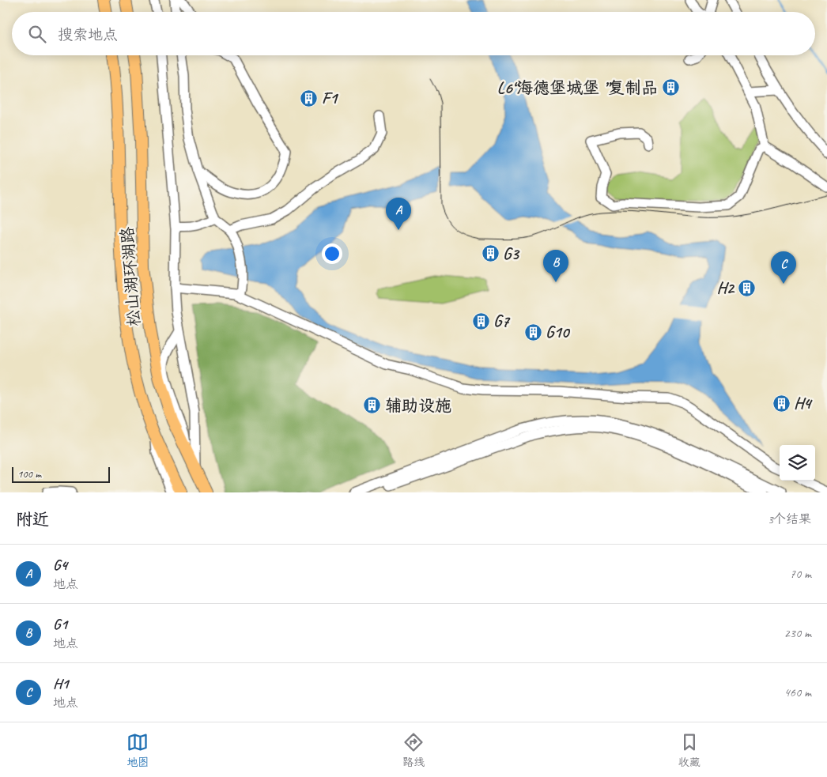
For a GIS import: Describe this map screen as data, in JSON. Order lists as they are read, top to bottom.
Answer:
{
  "streets": {
    "main road": ["松山湖环湖路"]
  },
  "places": {
    "building": [
      "L6“海德堡城堡 ”复制品",
      "F1",
      "G3",
      "H2",
      "G7",
      "G10",
      "H4",
      "辅助设施"
    ]
  },
  "scale_bar": "100 m",
  "page": {
    "search": "搜索地点",
    "pins": ["A", "B", "C"],
    "scale": "100 m",
    "heading": ["附近", "3个结果"],
    "list": [
      {
        "mark": "A",
        "name": "G4",
        "note": "地点",
        "value": "70 m"
      },
      {
        "mark": "B",
        "name": "G1",
        "note": "地点",
        "value": "230 m"
      },
      {
        "mark": "C",
        "name": "H1",
        "note": "地点",
        "value": "460 m"
      }
    ],
    "nav": ["地图", "路线", "收藏"]
  }
}
